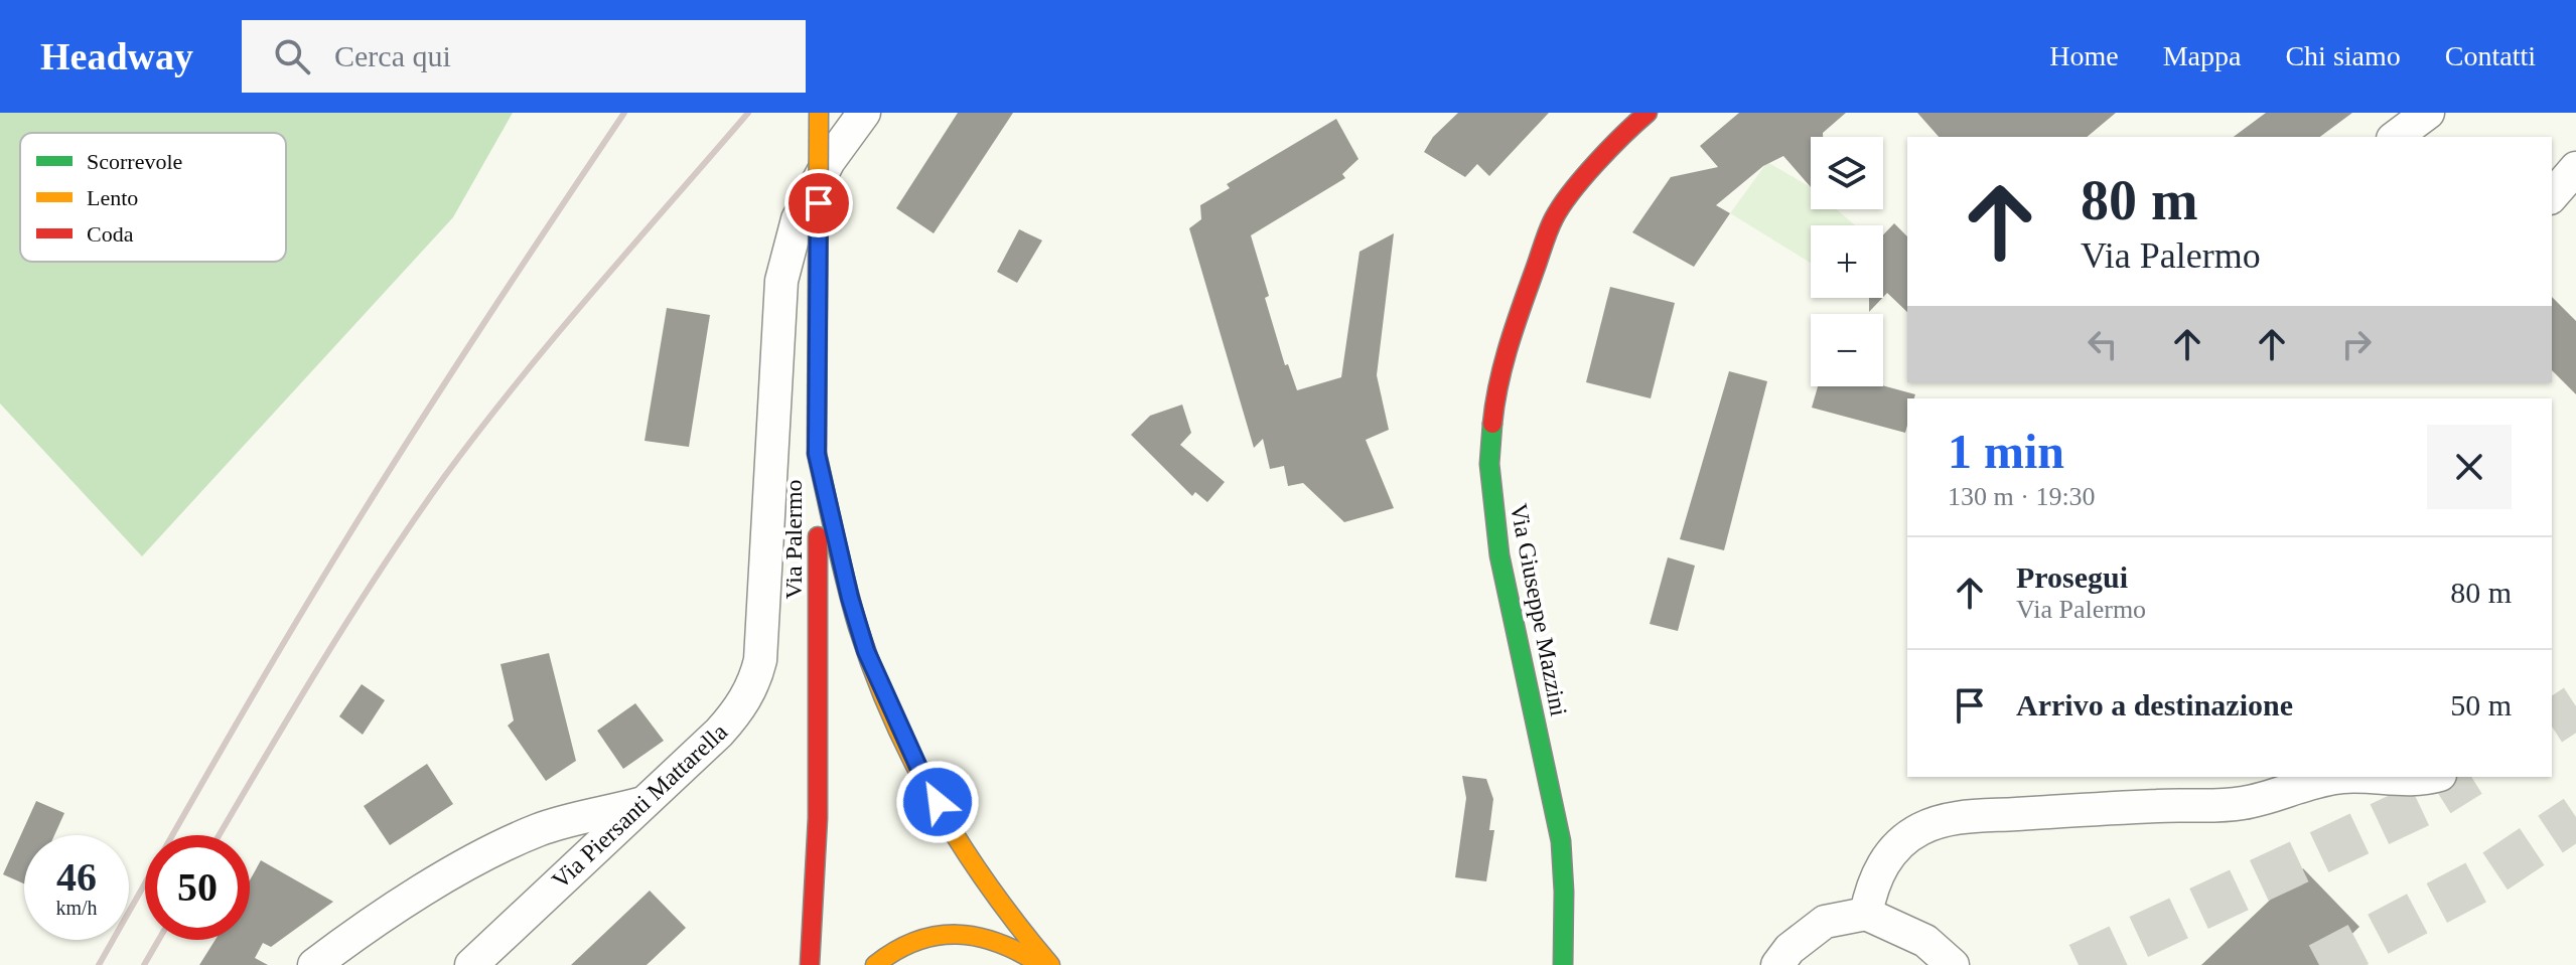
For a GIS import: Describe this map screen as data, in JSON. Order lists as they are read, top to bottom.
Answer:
{
  "streets": {
    "main road": ["Via Palermo", "Via Giuseppe Mazzini"],
    "street": ["Via Piersanti Mattarella"]
  },
  "legend": ["Scorrevole", "Lento", "Coda"],
  "page": {
    "header": "Headway",
    "search": "Cerca qui",
    "nav": [
      "Home",
      "Mappa",
      "Chi siamo",
      "Contatti"
    ],
    "map_buttons": ["+", "−"],
    "turn": ["80 m", "Via Palermo"],
    "heading": ["1 min", "130 m · 19:30"],
    "list": [
      {
        "name": "Prosegui",
        "note": "Via Palermo",
        "value": "80 m"
      },
      {
        "name": "Arrivo a destinazione",
        "value": "50 m"
      }
    ],
    "speed": "46 km/h",
    "limit": "50"
  }
}
